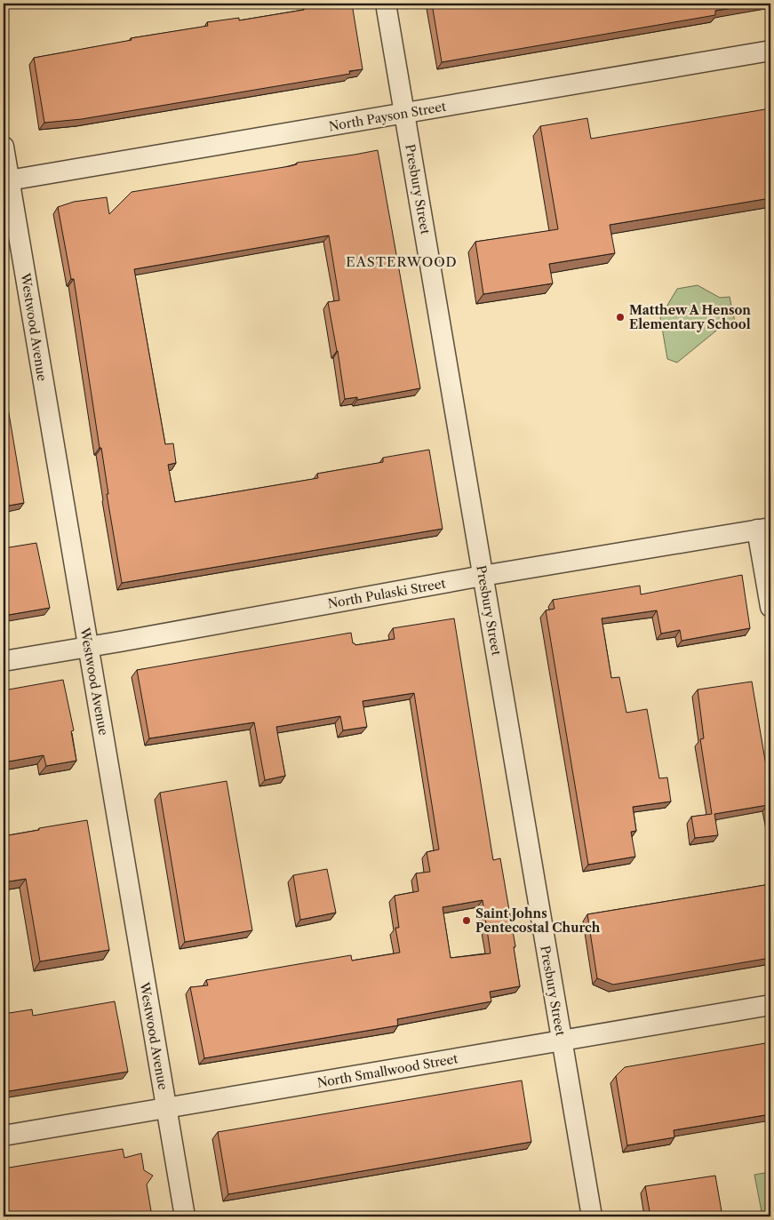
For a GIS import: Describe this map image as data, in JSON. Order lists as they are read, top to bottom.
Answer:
{
  "streets": {
    "street": [
      "North Payson Street",
      "Presbury Street",
      "Westwood Avenue",
      "North Pulaski Street",
      "North Smallwood Street"
    ]
  },
  "crossings": [
    ["North Payson Street", "Presbury Street"],
    ["North Payson Street", "Westwood Avenue"],
    ["Presbury Street", "North Pulaski Street"],
    ["Presbury Street", "North Smallwood Street"],
    ["Westwood Avenue", "North Pulaski Street"],
    ["Westwood Avenue", "North Smallwood Street"]
  ],
  "districts": ["EASTERWOOD"],
  "places": ["Matthew A Henson Elementary School", "Saint Johns Pentecostal Church"]
}
